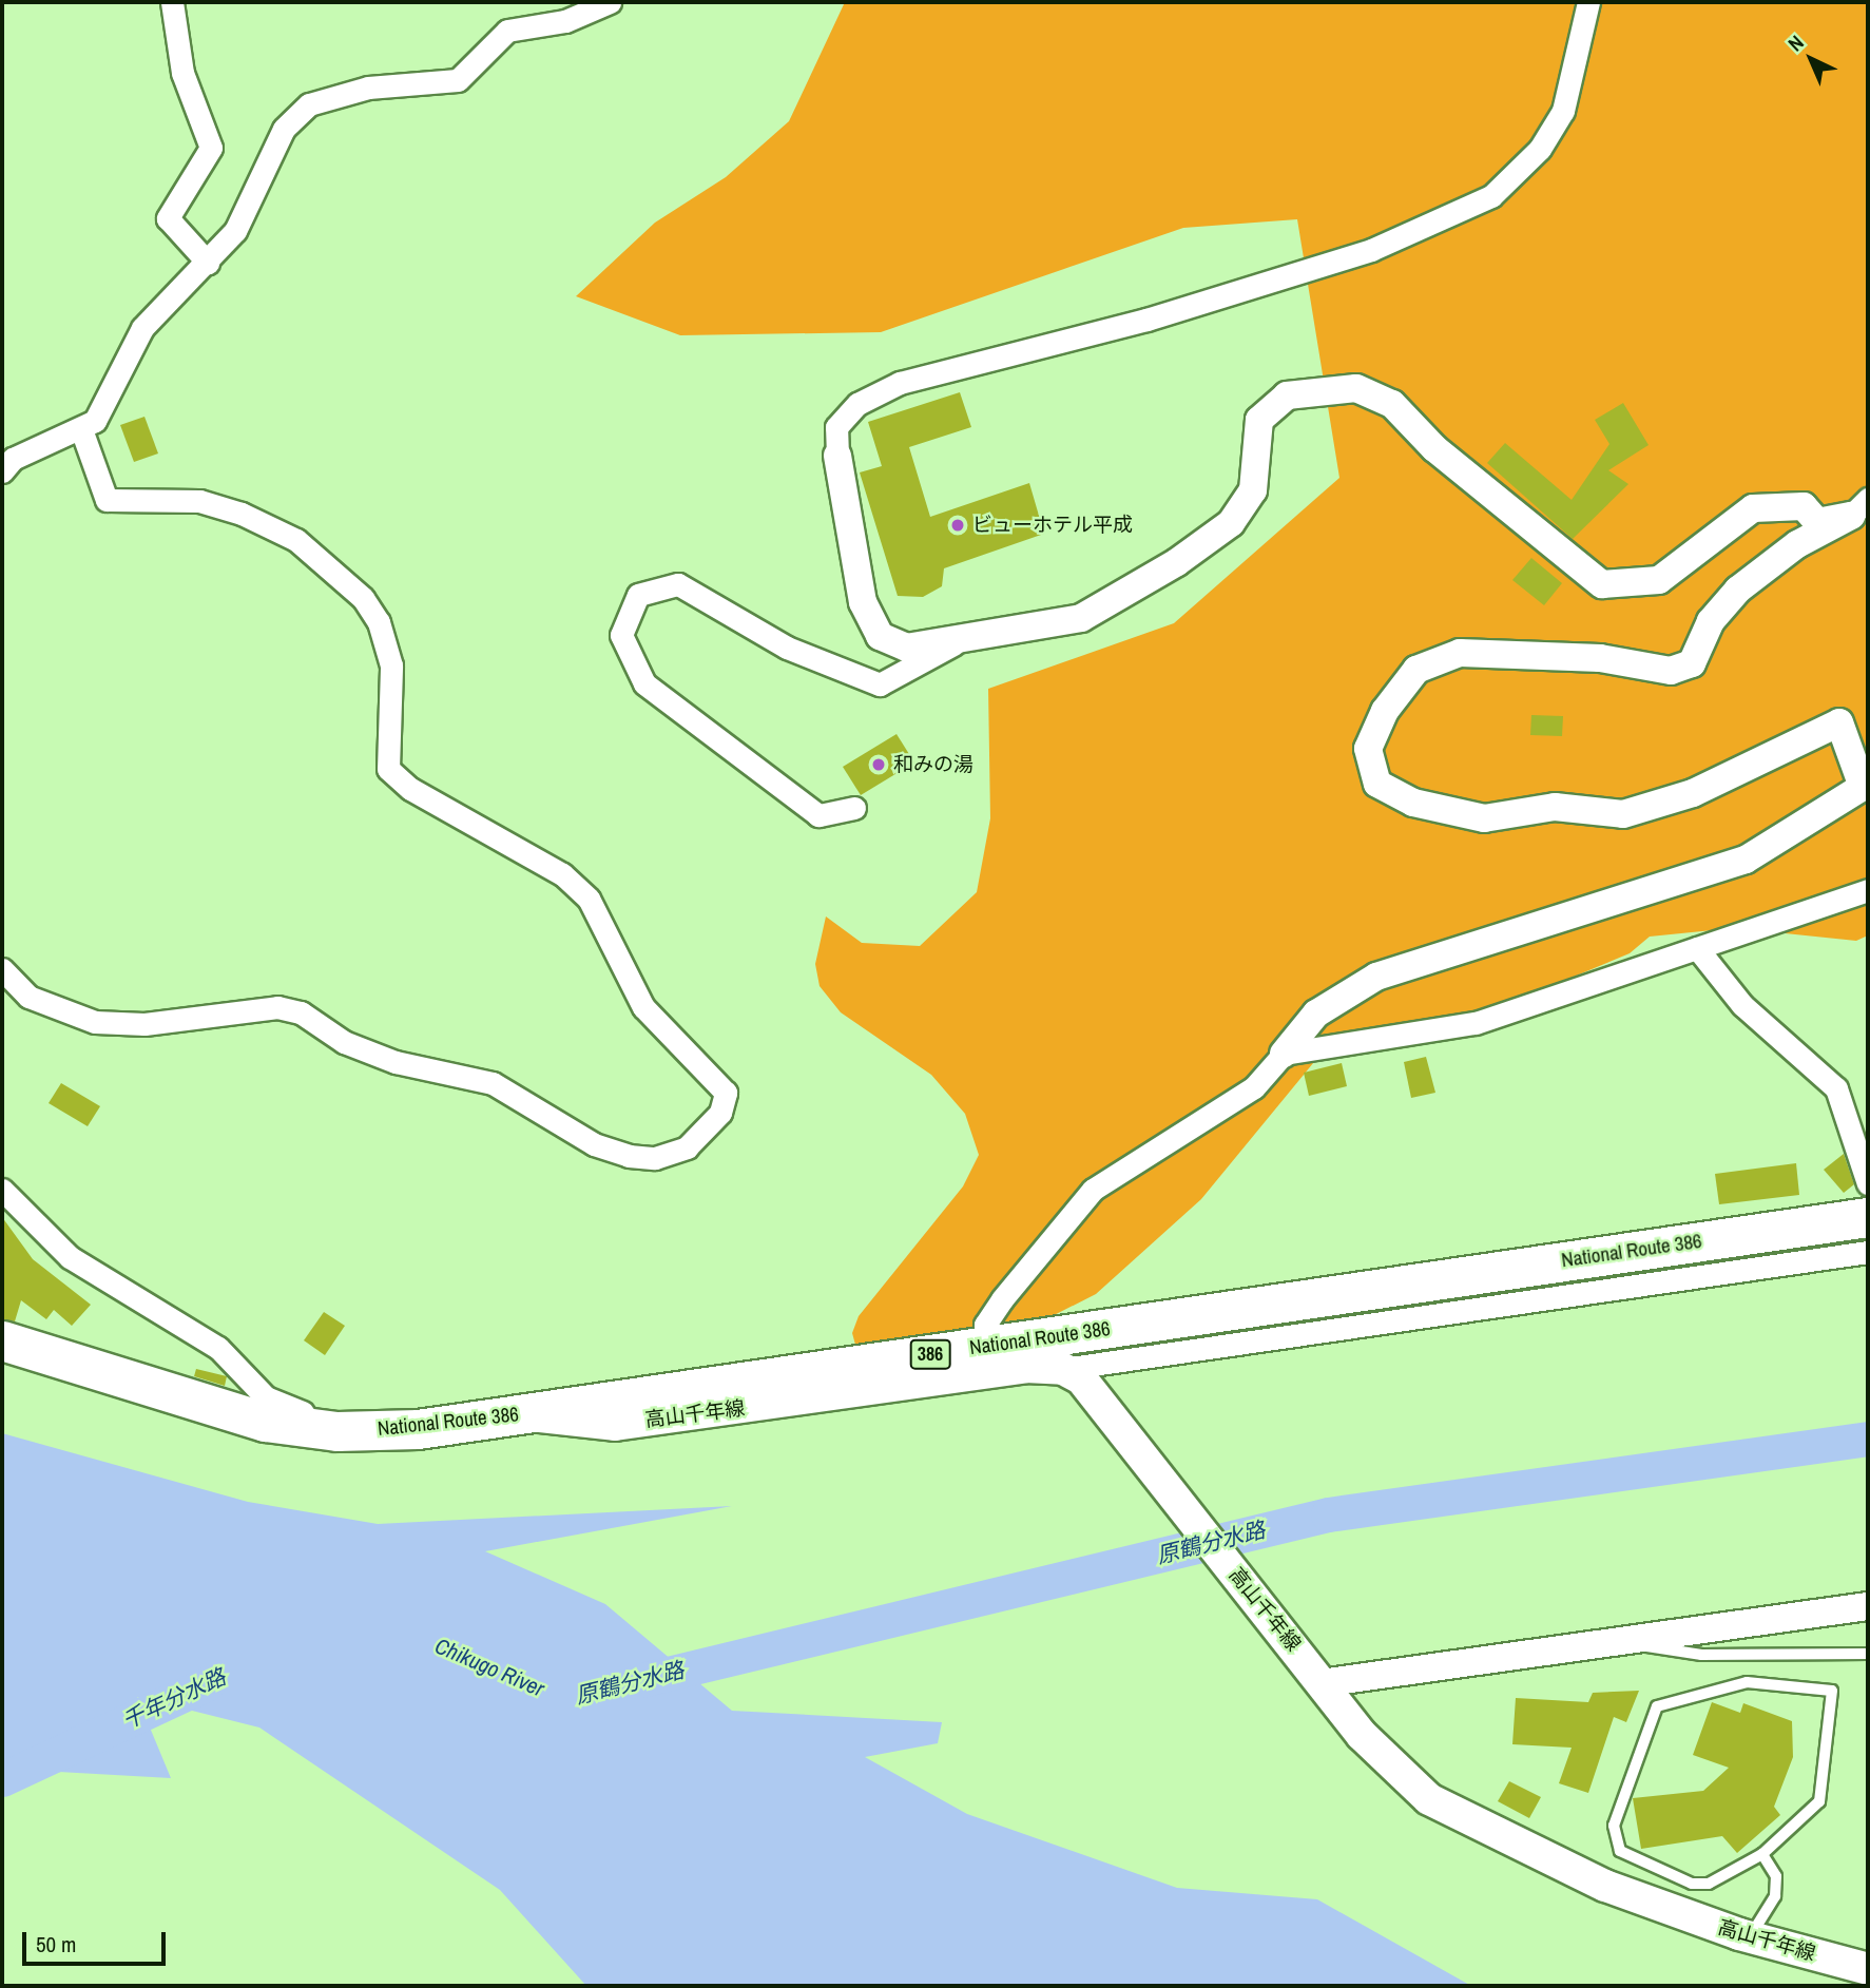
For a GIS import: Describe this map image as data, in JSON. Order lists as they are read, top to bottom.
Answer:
{
  "streets": {
    "highway": ["National Route 386", "386"],
    "main road": ["高山千年線"]
  },
  "crossings": [
    ["National Route 386", "高山千年線"]
  ],
  "water": ["原鶴分水路", "Chikugo River", "千年分水路"],
  "places": ["ビューホテル平成", "和みの湯"],
  "scale_bar": "50 m",
  "north": "top left"
}
